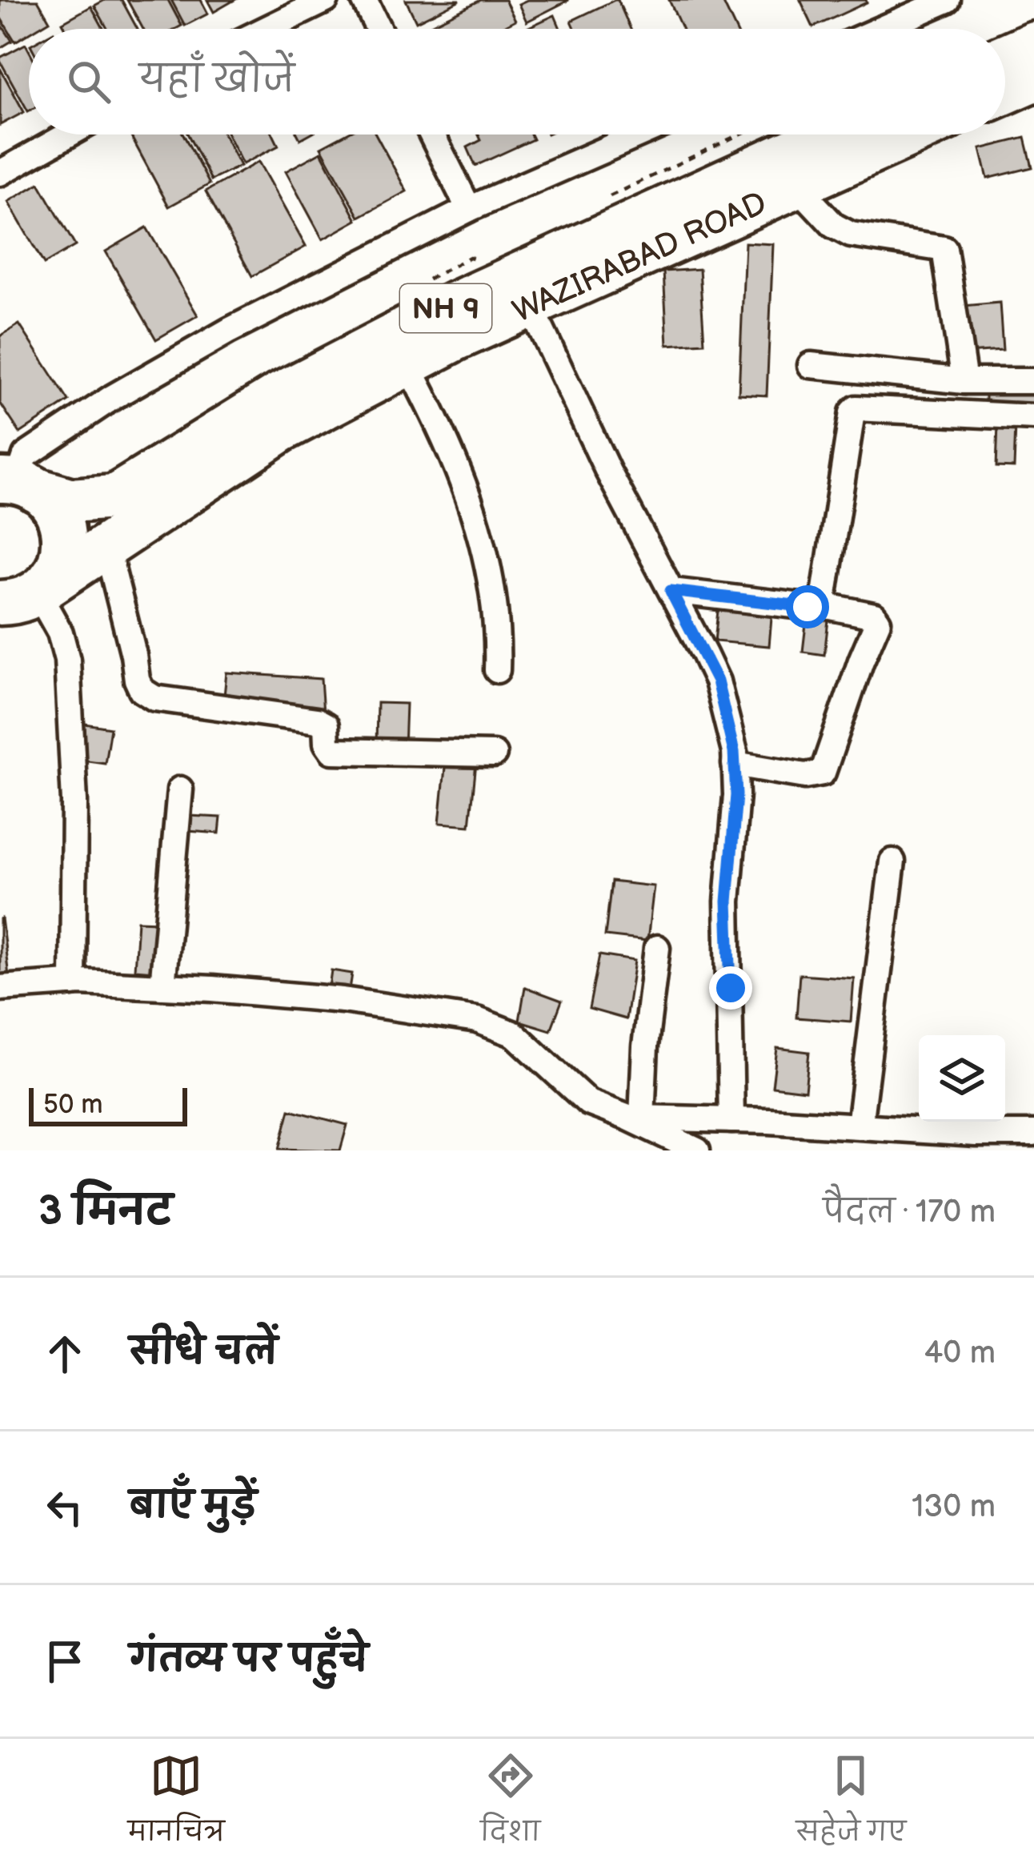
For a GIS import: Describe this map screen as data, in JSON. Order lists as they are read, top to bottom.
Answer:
{
  "streets": {
    "highway": ["WAZIRABAD ROAD", "NH 9"]
  },
  "scale_bar": "50 m",
  "page": {
    "search": "यहाँ खोजें",
    "scale": "50 m",
    "heading": ["3 मिनट", "पैदल · 170 m"],
    "list": [
      ["सीधे चलें", "40 m"],
      ["बाएँ मुड़ें", "130 m"],
      "गंतव्य पर पहुँचे"
    ],
    "nav": ["मानचित्र", "दिशा", "सहेजे गए"]
  }
}
